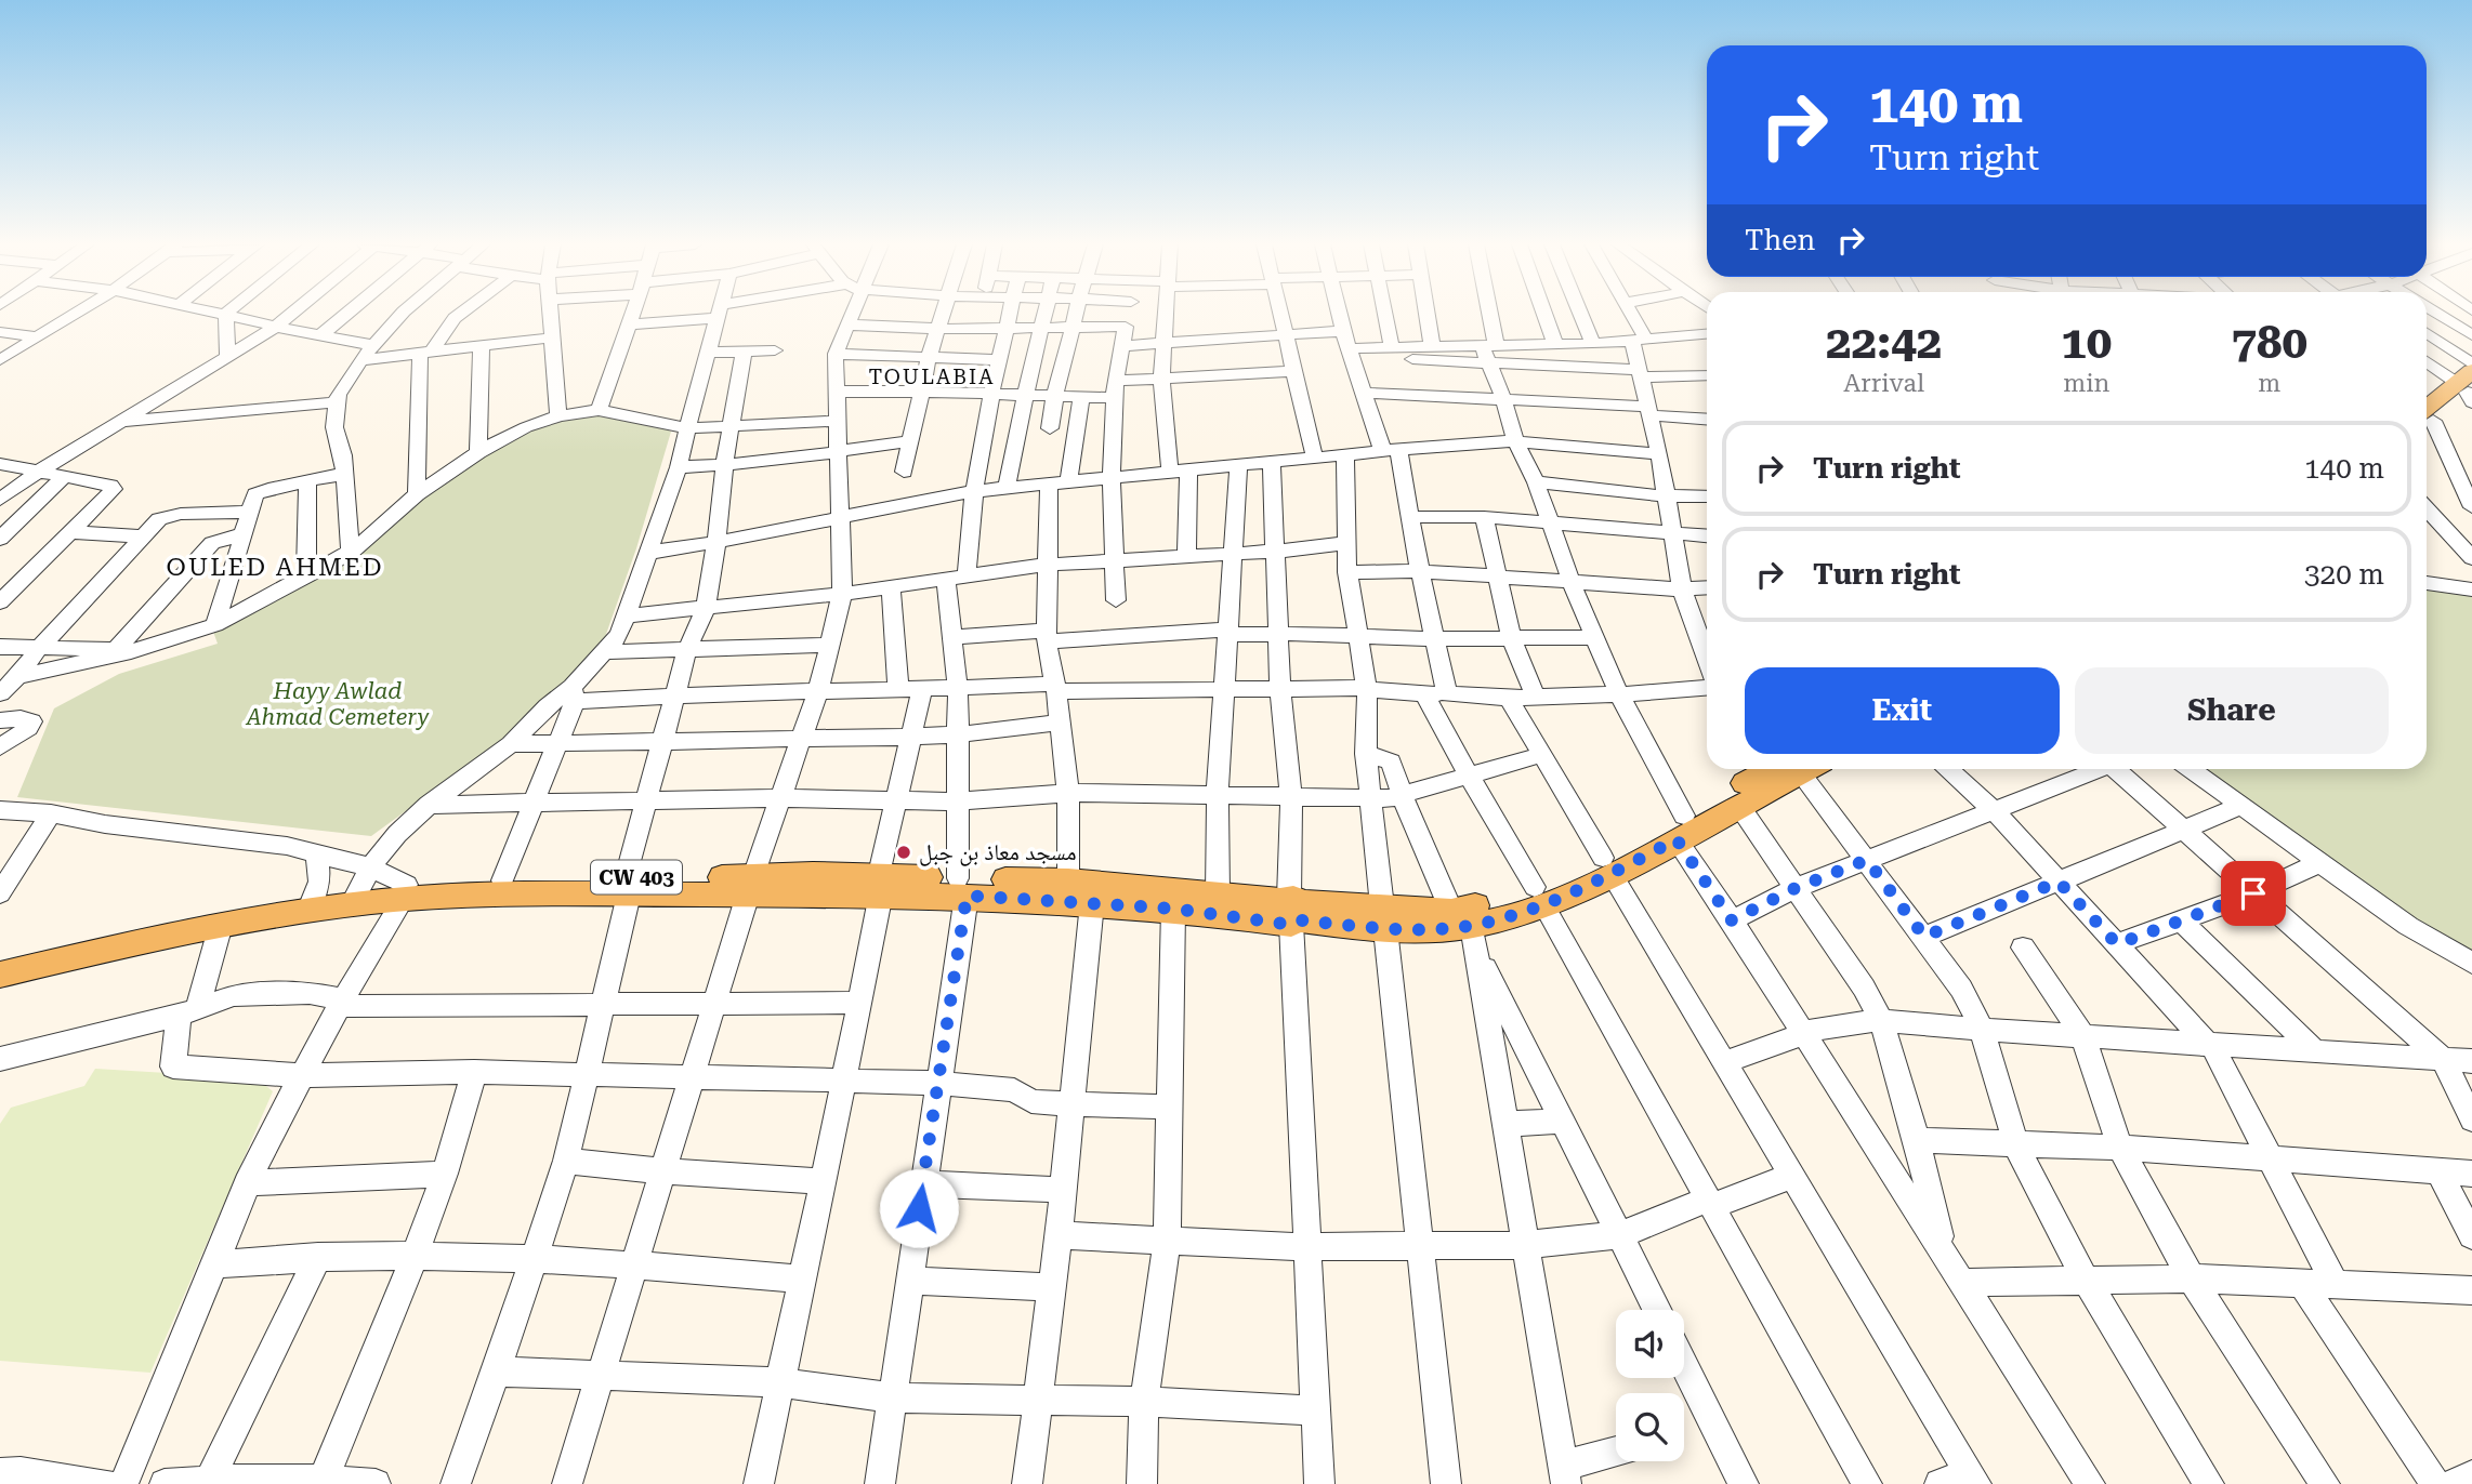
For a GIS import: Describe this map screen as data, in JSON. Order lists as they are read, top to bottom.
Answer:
{
  "streets": {
    "main road": ["CW 403"]
  },
  "districts": ["TOULABIA", "OULED AHMED"],
  "parks": ["Hayy Awlad Ahmad Cemetery"],
  "places": ["مسجد معاذ بن جبل"],
  "page": {
    "turn": ["140 m", "Turn right"],
    "then": "Then",
    "eta": [
      "22:42",
      "Arrival",
      "10",
      "min",
      "780",
      "m"
    ],
    "list": [
      {
        "name": "Turn right",
        "value": "140 m"
      },
      {
        "name": "Turn right",
        "value": "320 m"
      }
    ],
    "buttons": ["Exit", "Share"]
  }
}
